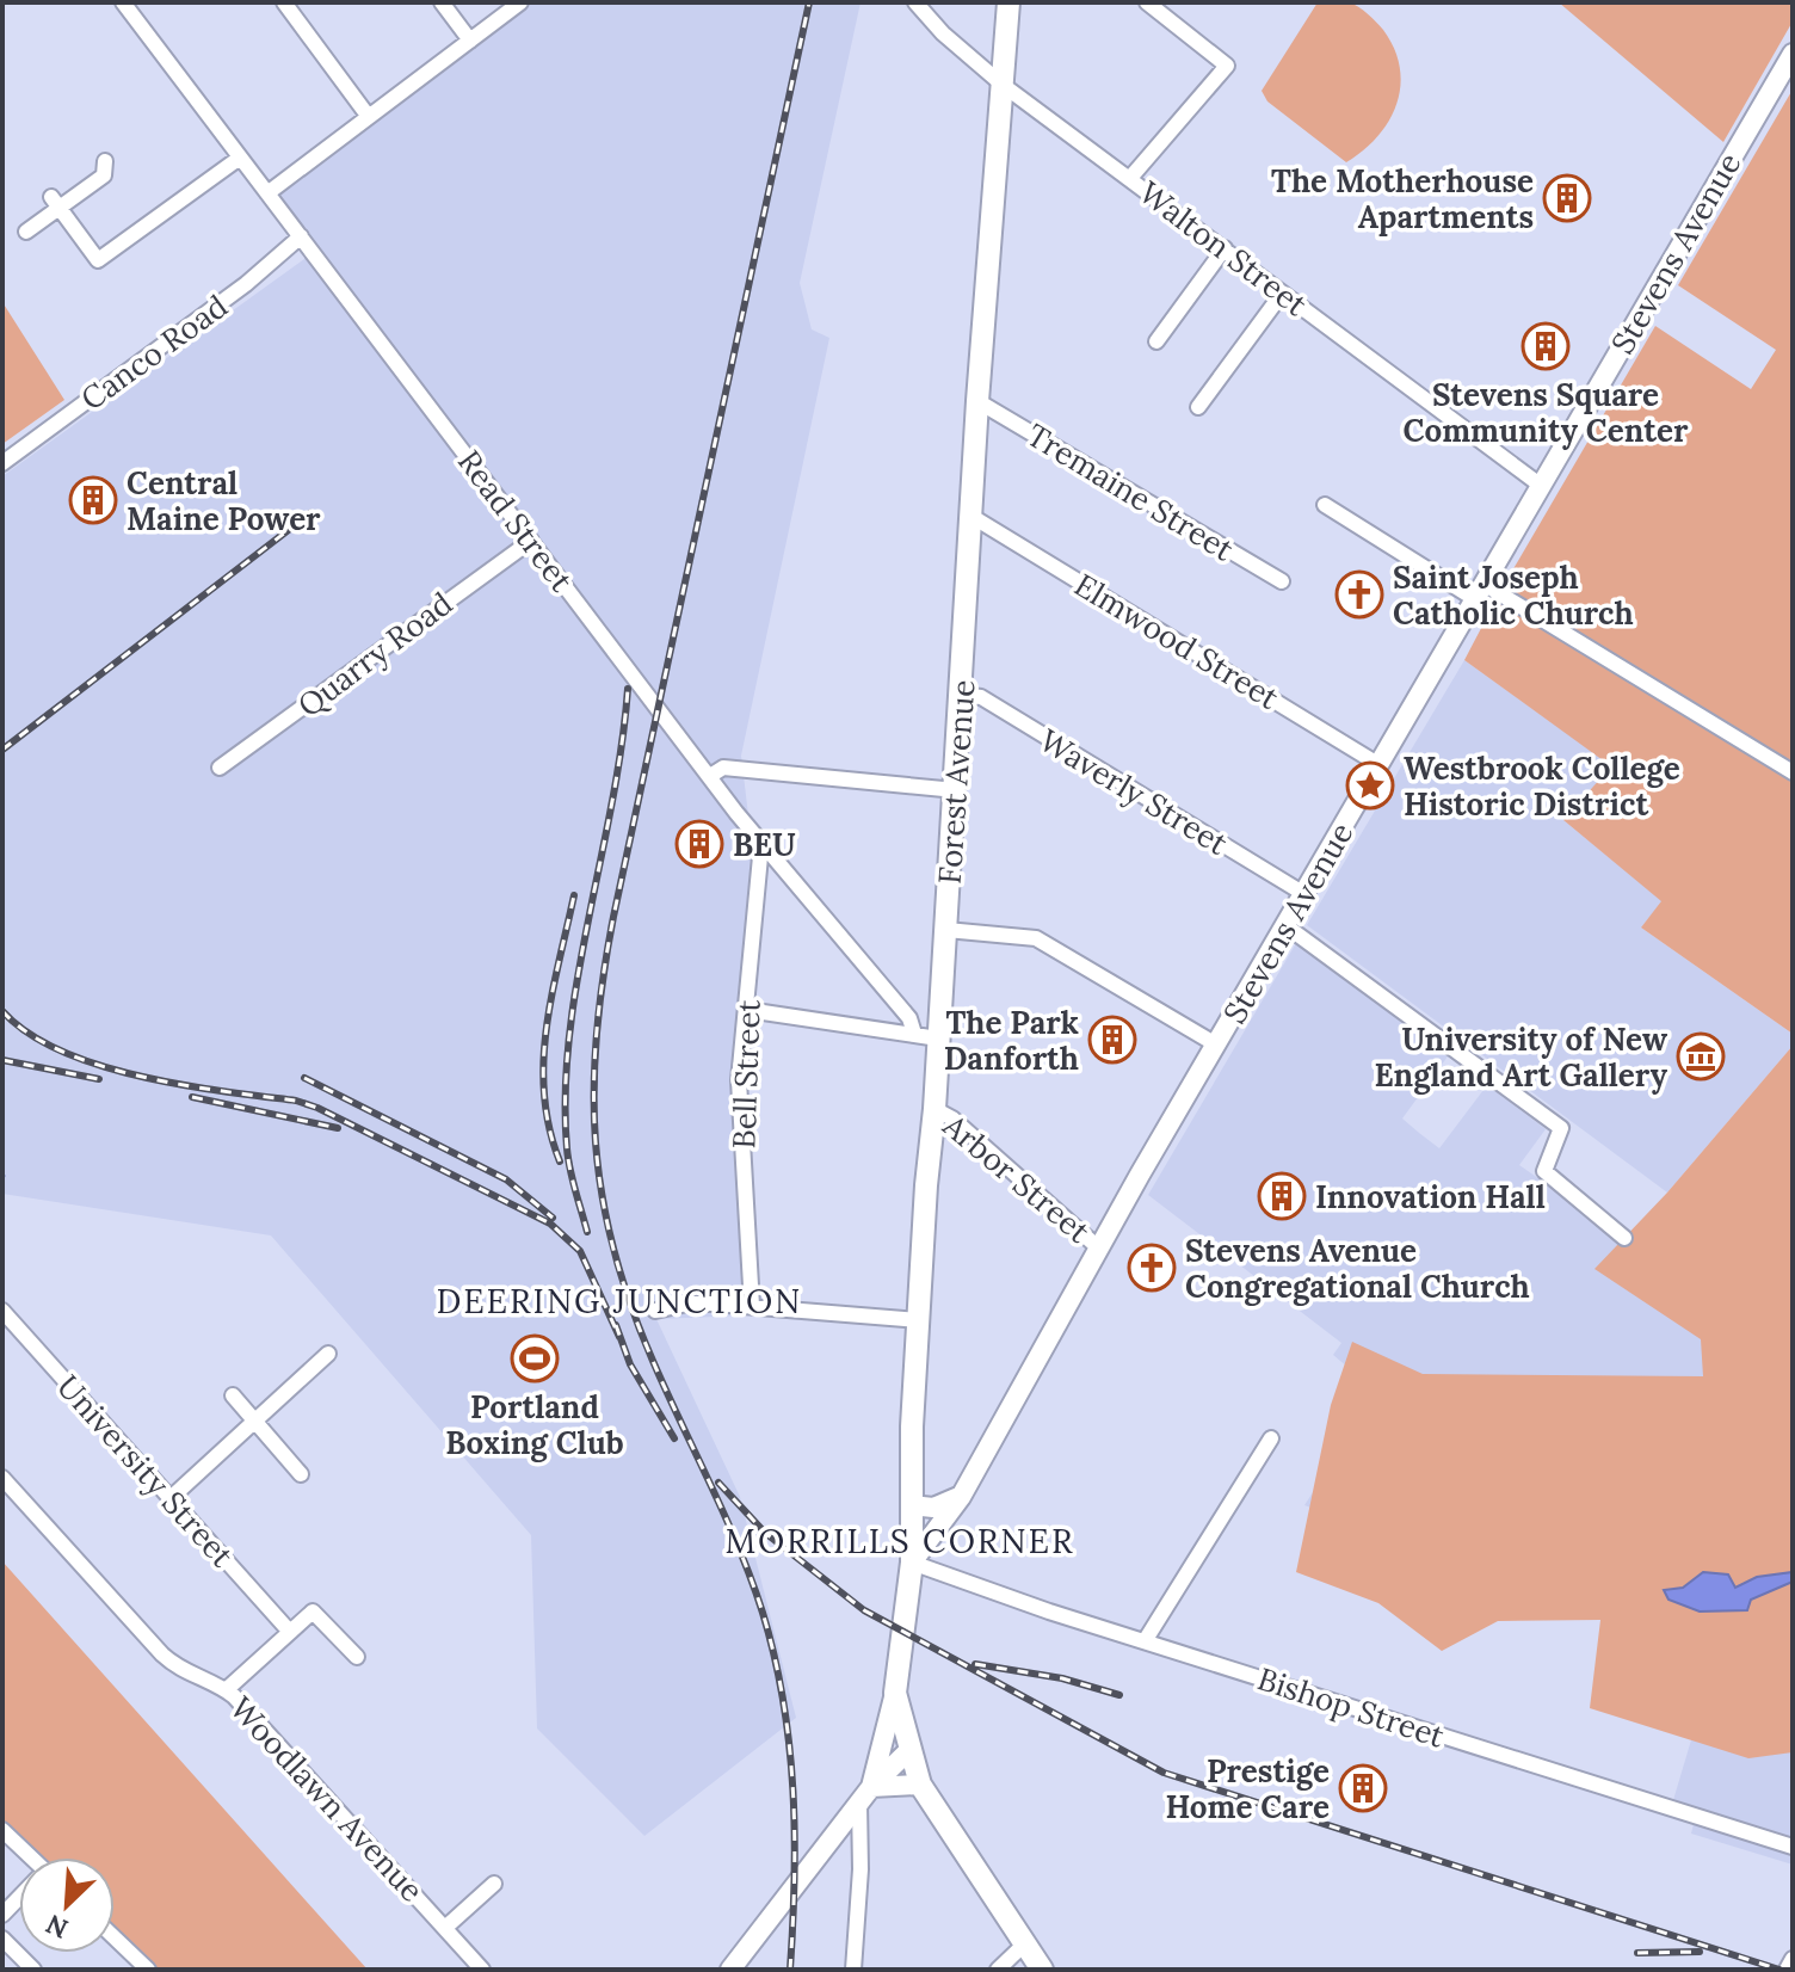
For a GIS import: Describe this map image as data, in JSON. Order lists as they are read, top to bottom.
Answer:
{
  "streets": {
    "highway": ["Forest Avenue"],
    "main road": ["Stevens Avenue"],
    "street": [
      "Walton Street",
      "Canco Road",
      "Tremaine Street",
      "Read Street",
      "Elmwood Street",
      "Quarry Road",
      "Waverly Street",
      "Bell Street",
      "Arbor Street",
      "University Street",
      "Bishop Street",
      "Woodlawn Avenue"
    ]
  },
  "crossings": [
    ["Walton Street", "Stevens Avenue"],
    ["Walton Street", "Forest Avenue"],
    ["Stevens Avenue", "Elmwood Street"],
    ["Stevens Avenue", "Forest Avenue"],
    ["Stevens Avenue", "Waverly Street"],
    ["Stevens Avenue", "Arbor Street"],
    ["Stevens Avenue", "Bishop Street"],
    ["Canco Road", "Read Street"],
    ["Tremaine Street", "Forest Avenue"],
    ["Read Street", "Quarry Road"],
    ["Read Street", "Bell Street"],
    ["Elmwood Street", "Forest Avenue"],
    ["Forest Avenue", "Waverly Street"],
    ["Forest Avenue", "Arbor Street"],
    ["Forest Avenue", "Bishop Street"]
  ],
  "districts": ["DEERING JUNCTION", "MORRILLS CORNER"],
  "places": {
    "building": [
      "The Motherhouse Apartments",
      "Stevens Square Community Center",
      "Central Maine Power",
      "BEU",
      "The Park Danforth",
      "Innovation Hall",
      "Prestige Home Care"
    ],
    "church": ["Saint Joseph Catholic Church", "Stevens Avenue Congregational Church"],
    "place": ["Westbrook College Historic District"],
    "museum": ["University of New England Art Gallery"],
    "sports": ["Portland Boxing Club"]
  },
  "north": "bottom left"
}
